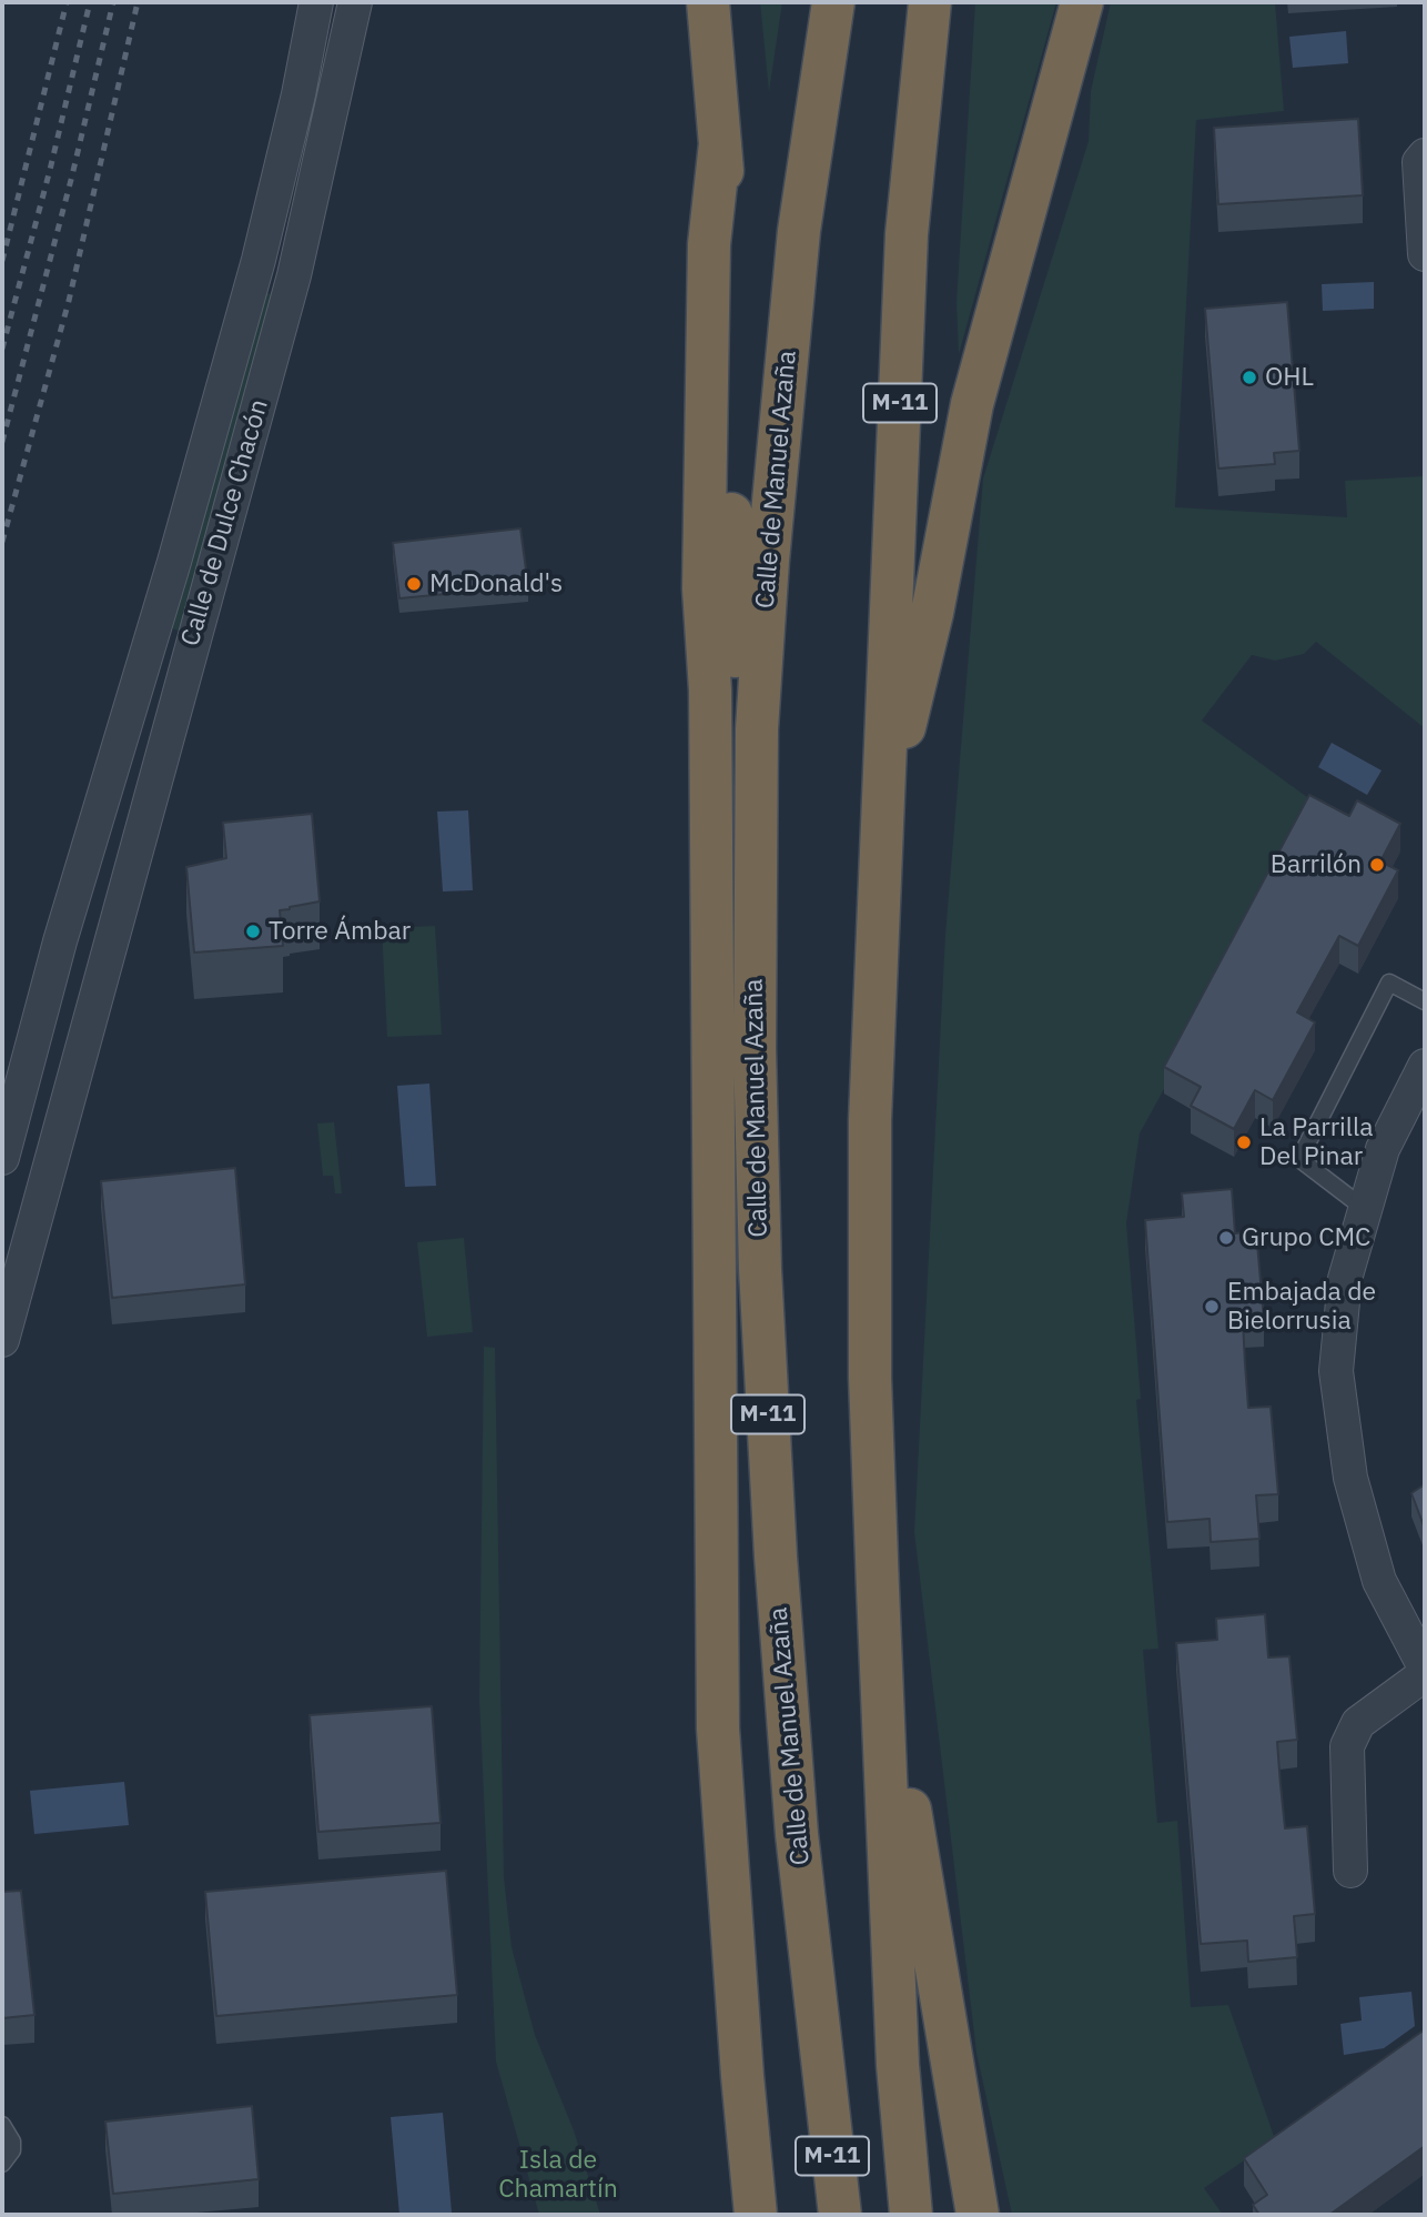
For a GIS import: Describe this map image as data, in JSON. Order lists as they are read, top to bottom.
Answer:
{
  "streets": {
    "highway": ["M-11", "Calle de Manuel Azaña"],
    "street": ["Calle de Dulce Chacón"]
  },
  "parks": ["Isla de Chamartín"],
  "places": [
    "OHL",
    "McDonald's",
    "Barrilón",
    "Torre Ámbar",
    "La Parrilla Del Pinar",
    "Grupo CMC",
    "Embajada de Bielorrusia"
  ]
}
